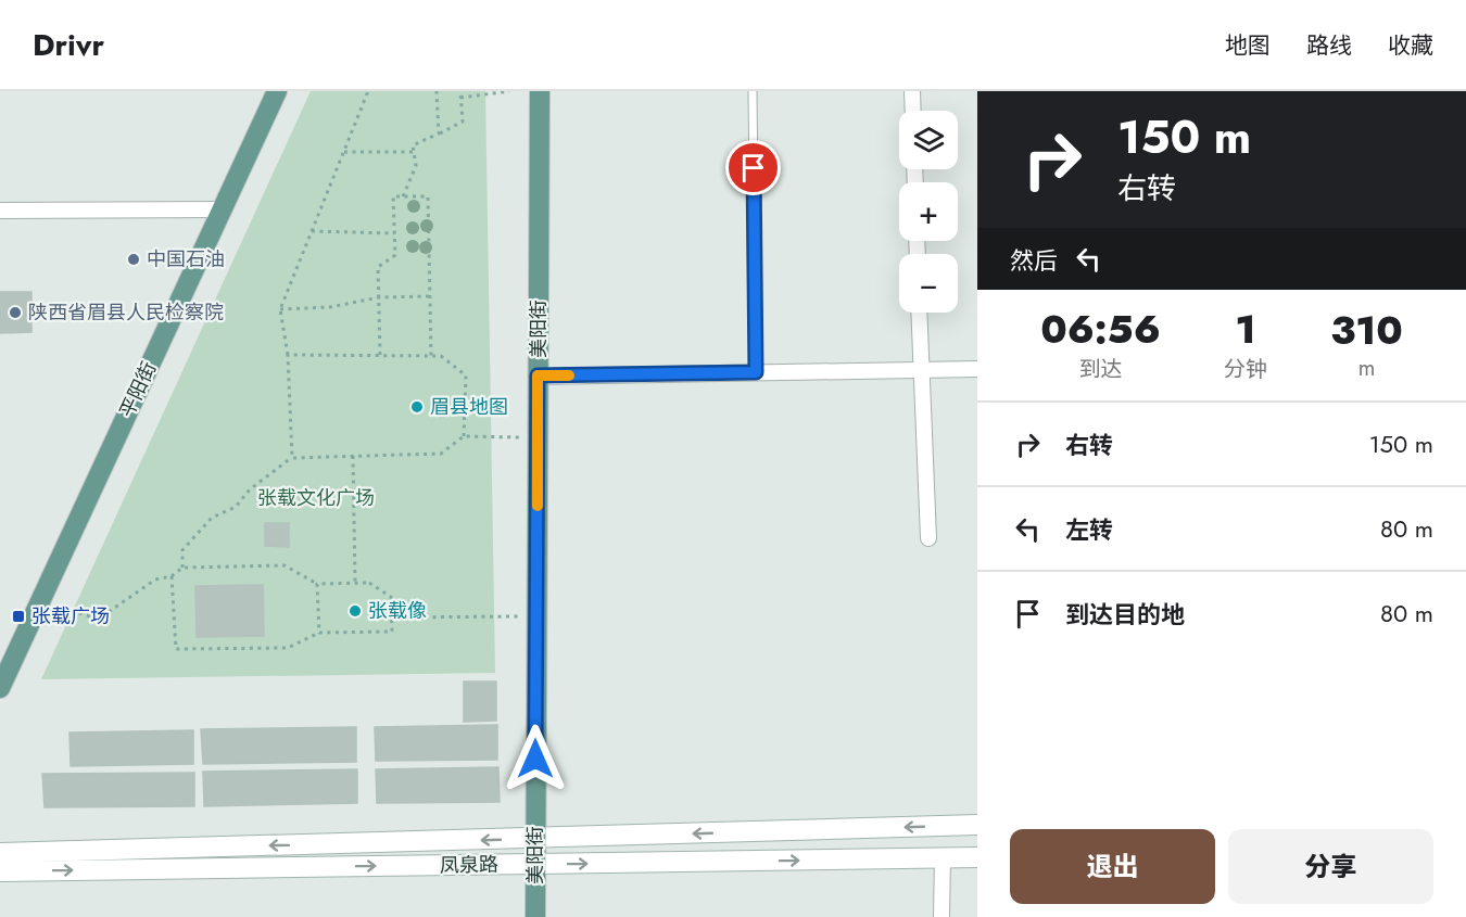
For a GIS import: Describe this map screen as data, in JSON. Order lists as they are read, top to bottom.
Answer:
{
  "streets": {
    "main road": ["美阳街", "平阳街", "凤泉路"]
  },
  "crossings": [
    ["美阳街", "凤泉路"]
  ],
  "parks": ["张载文化广场"],
  "places": {
    "other": [
      "中国石油",
      "陕西省眉县人民检察院",
      "眉县地图",
      "张载像"
    ],
    "transit": ["张载广场"]
  },
  "page": {
    "header": "Drivr",
    "nav": ["地图", "路线", "收藏"],
    "turn": ["150 m", "右转"],
    "map_buttons": ["+", "−"],
    "then": "然后",
    "eta": [
      "06:56",
      "到达",
      "1",
      "分钟",
      "310",
      "m"
    ],
    "list": [
      {
        "name": "右转",
        "value": "150 m"
      },
      {
        "name": "左转",
        "value": "80 m"
      },
      {
        "name": "到达目的地",
        "value": "80 m"
      }
    ],
    "buttons": ["退出", "分享"]
  }
}
